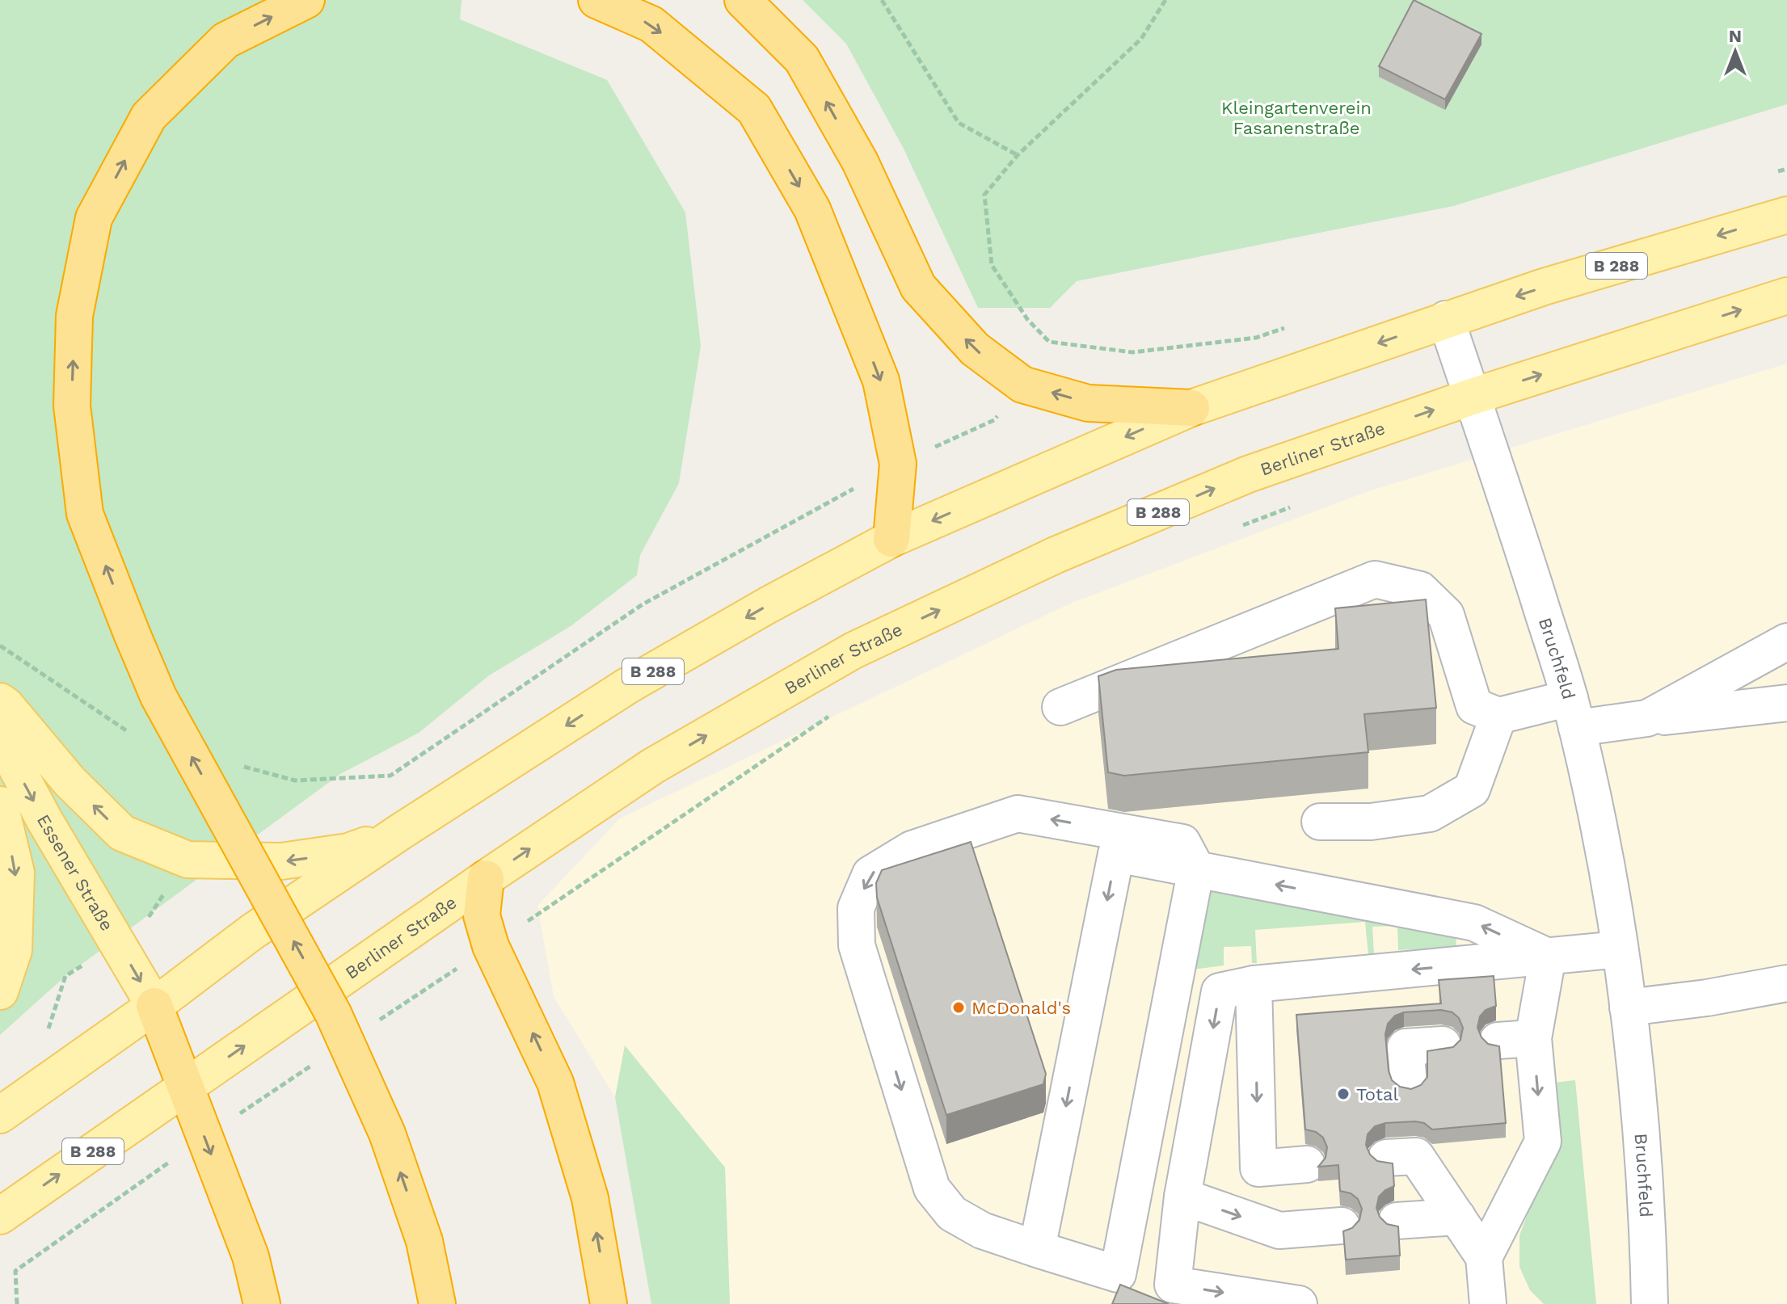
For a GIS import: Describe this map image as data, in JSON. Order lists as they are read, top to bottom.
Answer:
{
  "streets": {
    "main road": ["B 288", "Berliner Straße", "Essener Straße"],
    "street": ["Bruchfeld"]
  },
  "crossings": [
    ["B 288", "Bruchfeld"],
    ["B 288", "Essener Straße"],
    ["Berliner Straße", "Bruchfeld"]
  ],
  "one_way": ["Essener Straße"],
  "parks": ["Kleingartenverein Fasanenstraße"],
  "places": ["McDonald's", "Total"],
  "north": "top"
}
